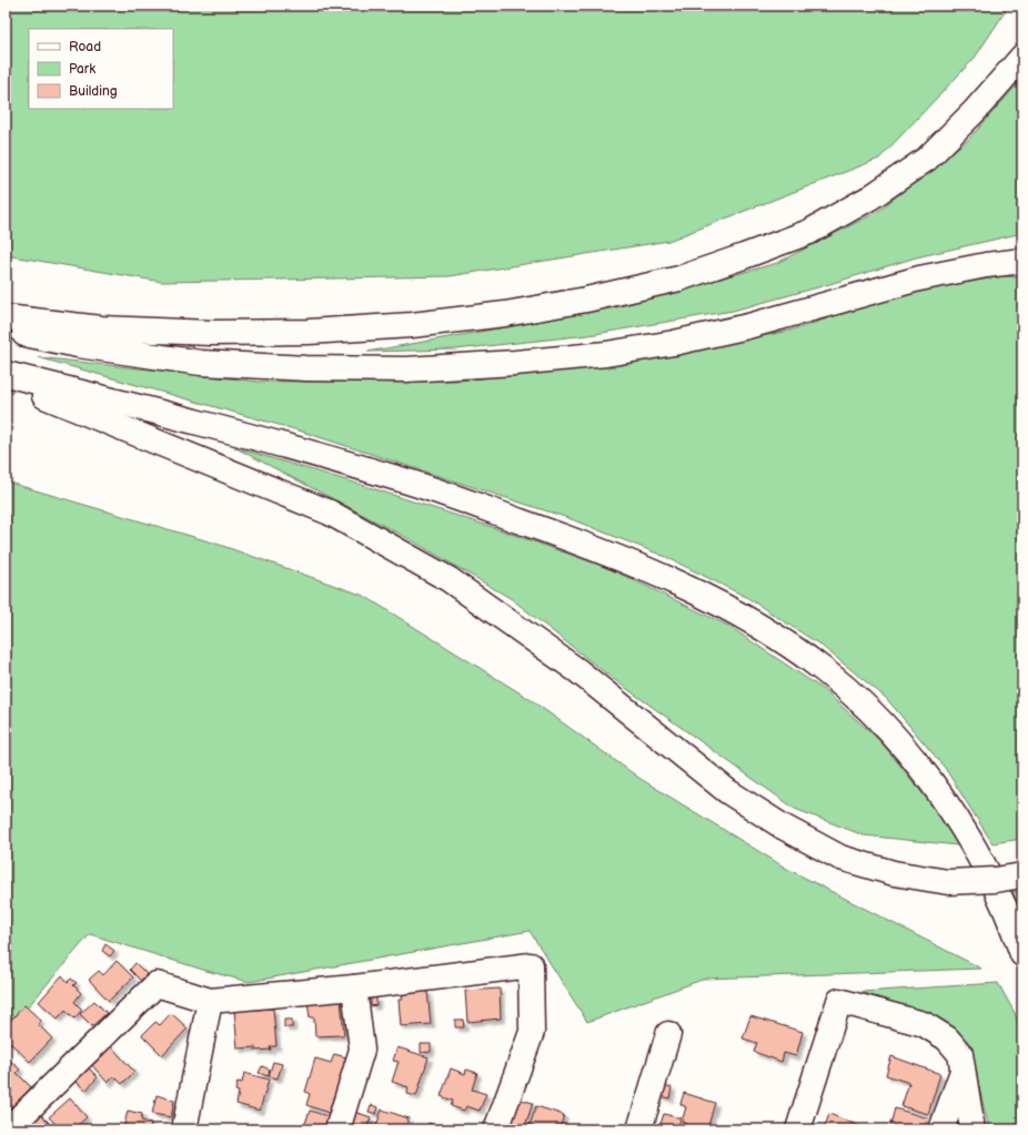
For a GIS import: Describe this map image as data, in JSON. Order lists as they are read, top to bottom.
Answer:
{
  "legend": ["Road", "Park", "Building"]
}
